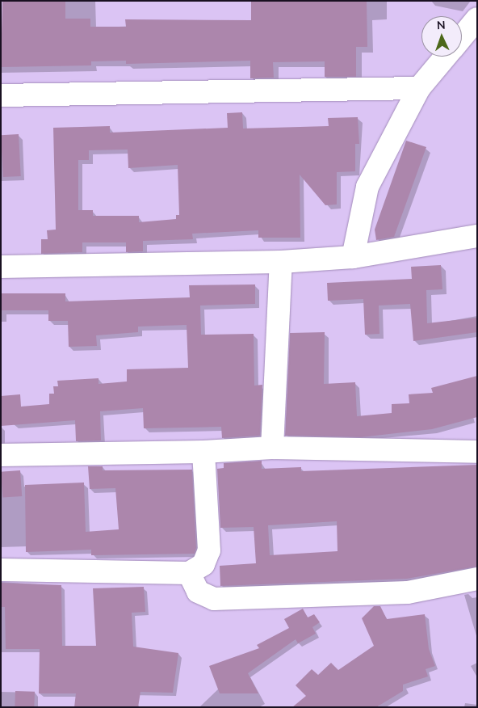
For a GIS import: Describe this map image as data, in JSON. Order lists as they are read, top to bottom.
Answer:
{
  "north": "top"
}
